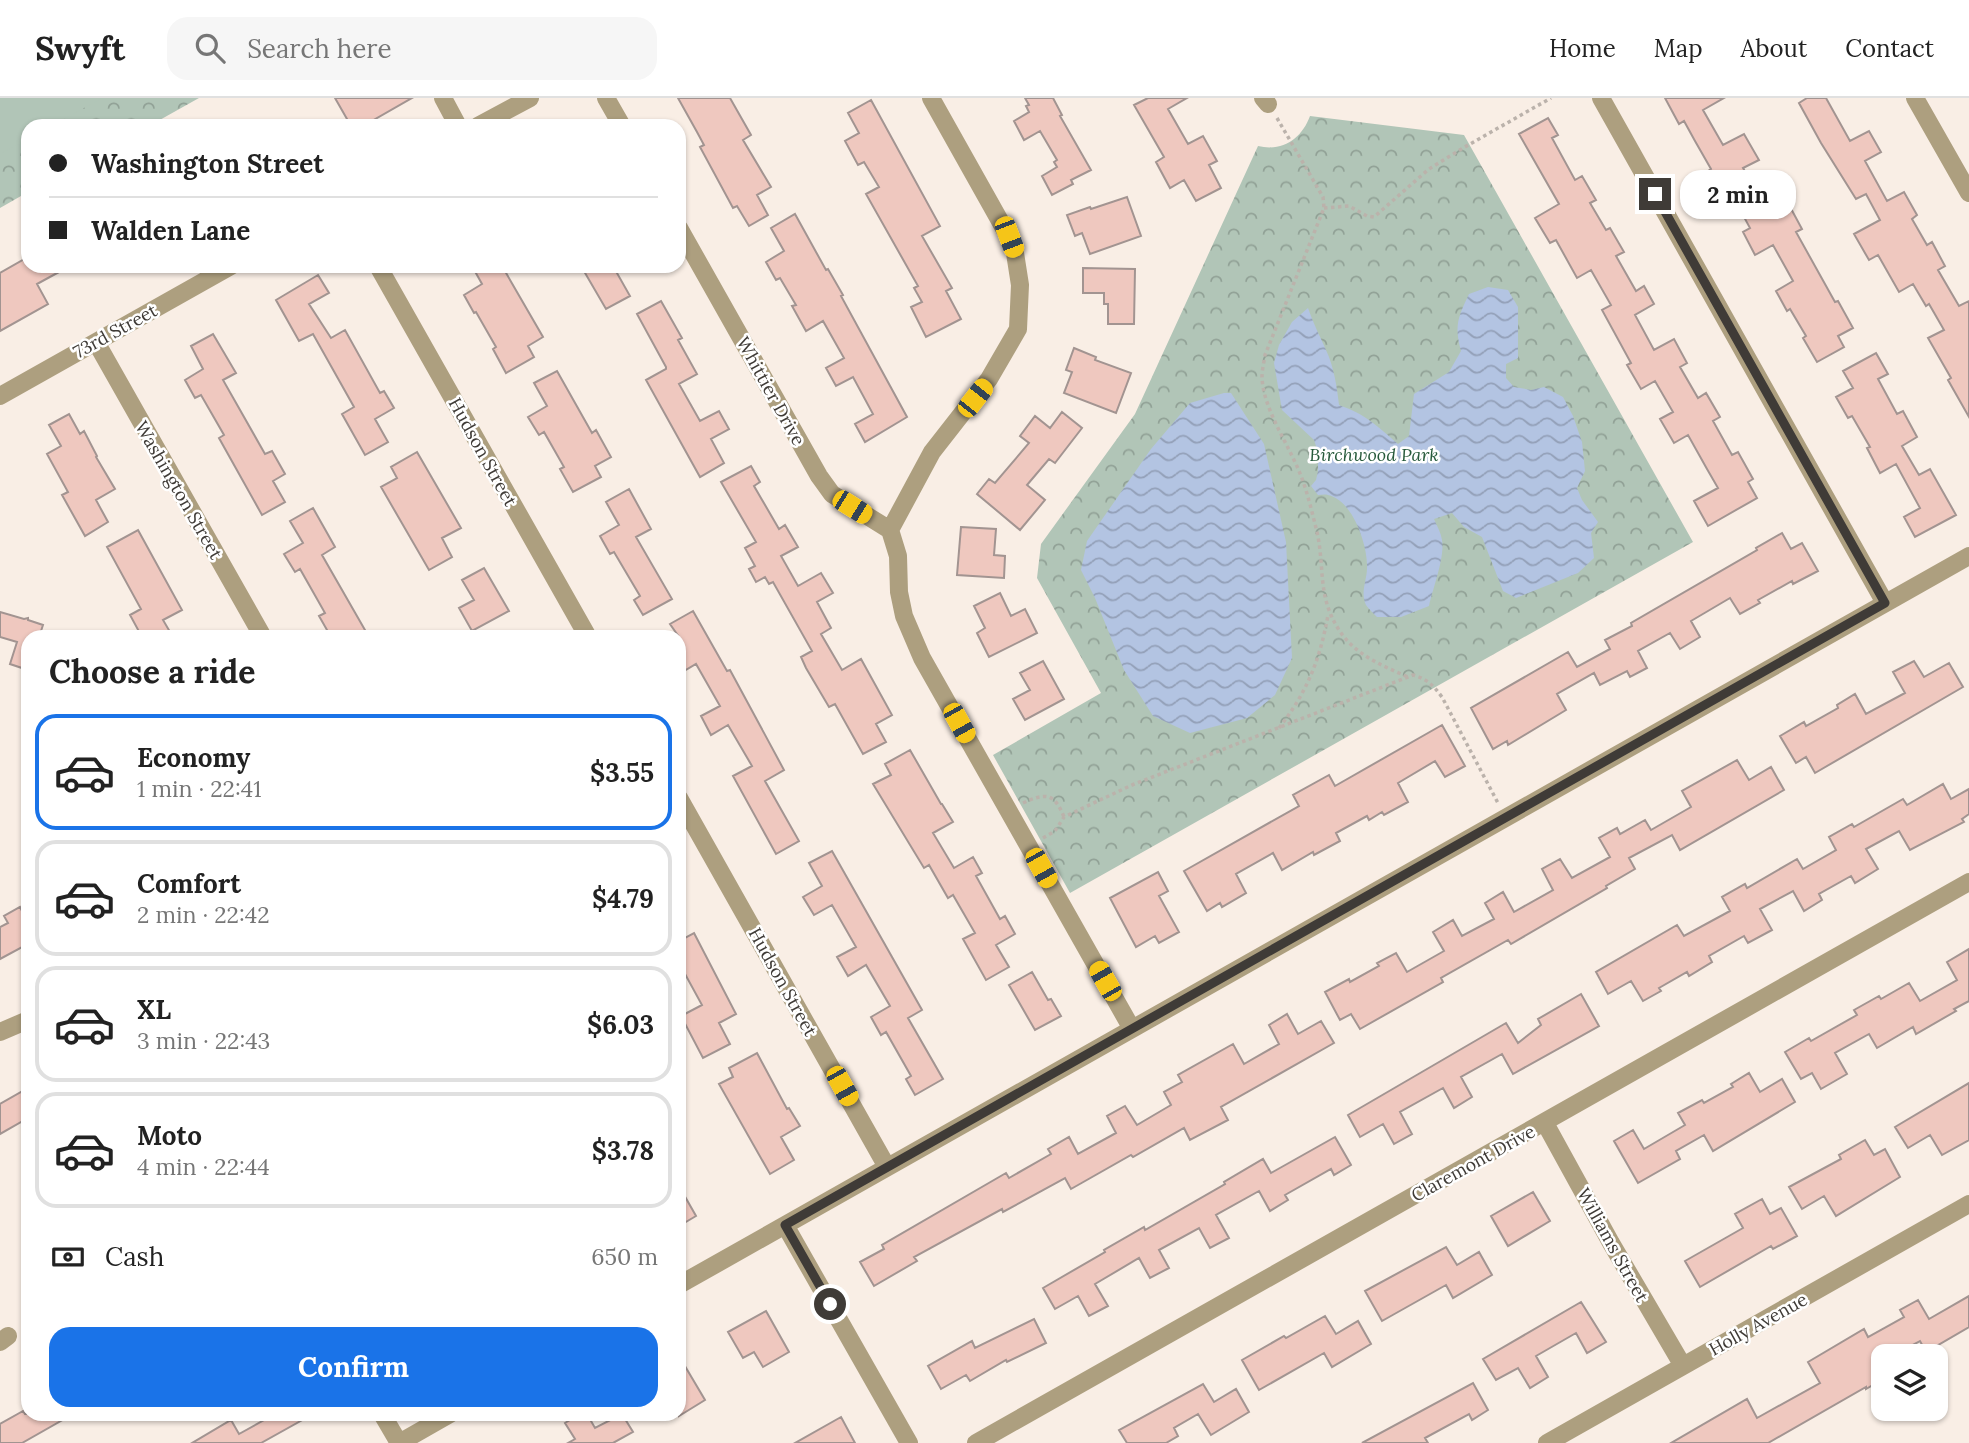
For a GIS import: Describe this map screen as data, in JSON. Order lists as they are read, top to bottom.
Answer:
{
  "streets": {
    "street": [
      "73rd Street",
      "Whittier Drive",
      "Hudson Street",
      "Washington Street",
      "Claremont Drive",
      "Williams Street",
      "Holly Avenue"
    ]
  },
  "crossings": [
    ["73rd Street", "Washington Street"],
    ["Claremont Drive", "Williams Street"],
    ["Williams Street", "Holly Avenue"]
  ],
  "parks": ["Birchwood Park"],
  "page": {
    "header": "Swyft",
    "search": "Search here",
    "nav": [
      "Home",
      "Map",
      "About",
      "Contact"
    ],
    "banner": ["Washington Street", "Walden Lane"],
    "bubble": "2 min",
    "heading": "Choose a ride",
    "list": [
      {
        "name": "Economy",
        "note": "1 min · 22:41",
        "value": "$3.55"
      },
      {
        "name": "Comfort",
        "note": "2 min · 22:42",
        "value": "$4.79"
      },
      {
        "name": "XL",
        "note": "3 min · 22:43",
        "value": "$6.03"
      },
      {
        "name": "Moto",
        "note": "4 min · 22:44",
        "value": "$3.78"
      }
    ],
    "pay": ["Cash", "650 m"],
    "buttons": "Confirm"
  }
}
